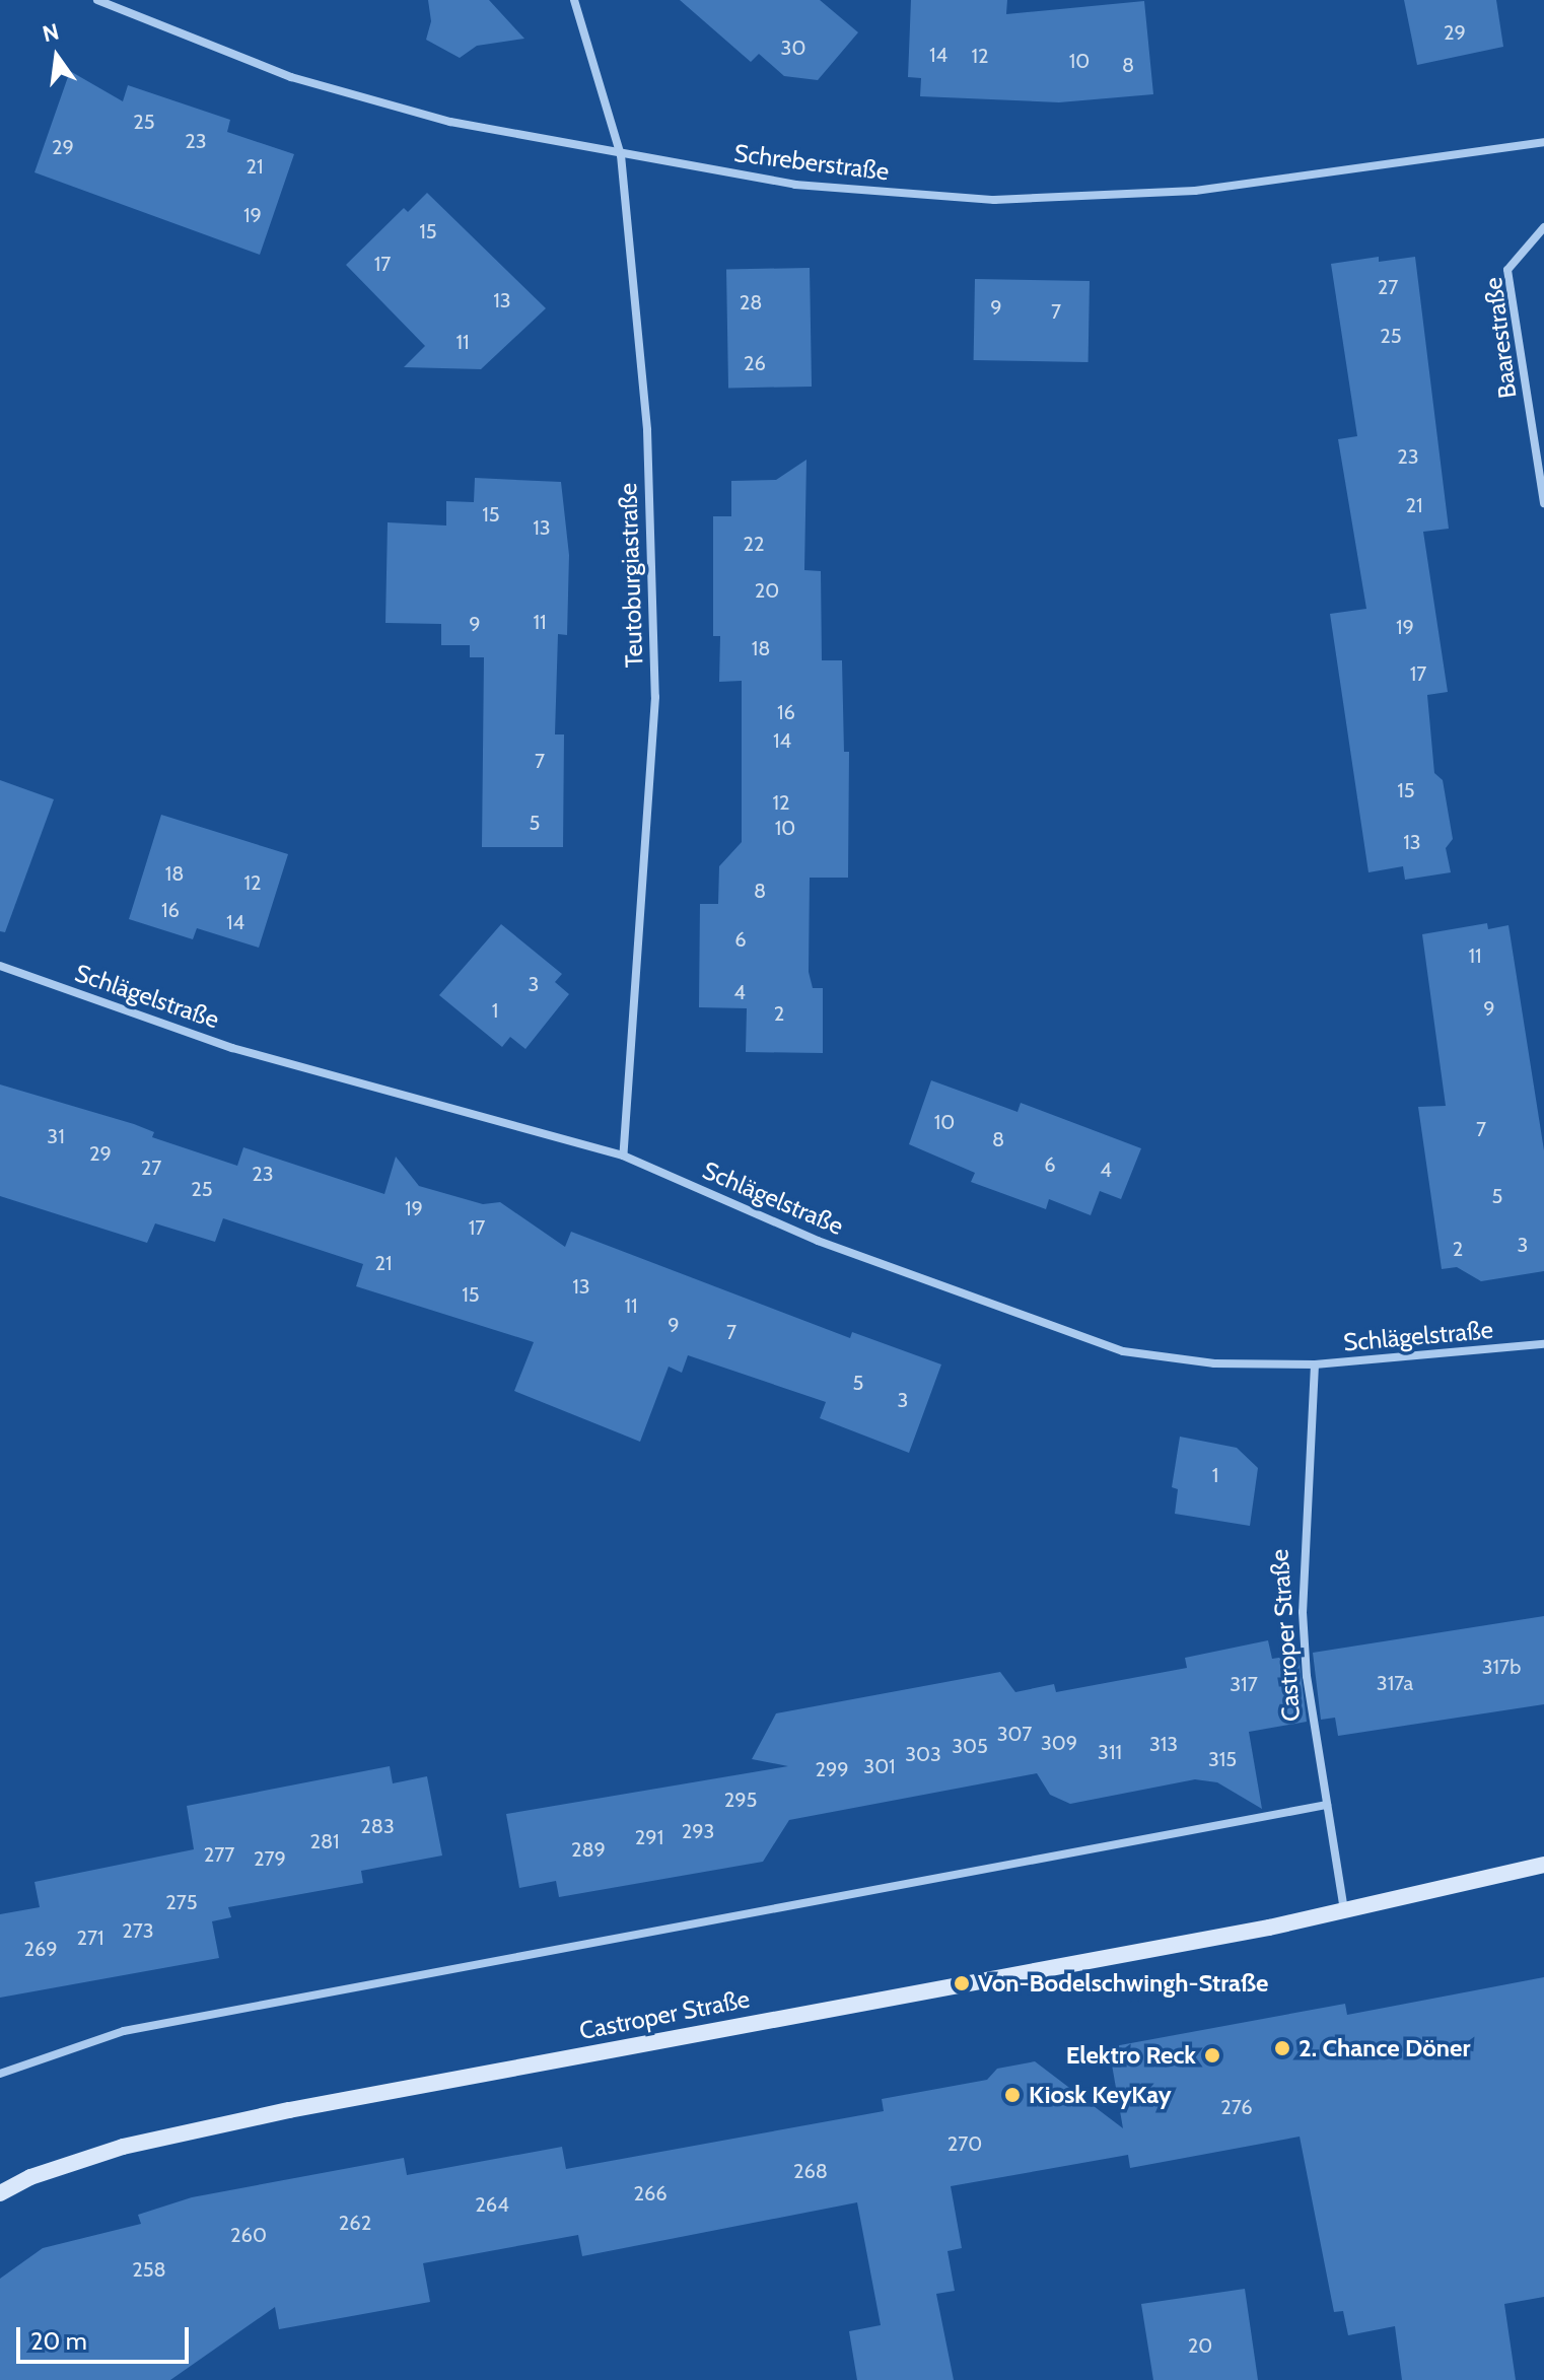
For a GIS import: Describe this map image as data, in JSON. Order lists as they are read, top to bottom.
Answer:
{
  "streets": {
    "main road": ["Castroper Straße"],
    "street": [
      "Schreberstraße",
      "Baarestraße",
      "Teutoburgiastraße",
      "Schlägelstraße"
    ]
  },
  "crossings": [
    ["Schreberstraße", "Teutoburgiastraße"],
    ["Teutoburgiastraße", "Schlägelstraße"],
    ["Schlägelstraße", "Castroper Straße"]
  ],
  "places": [
    "Von-Bodelschwingh-Straße",
    "2. Chance Döner",
    "Elektro Reck",
    "Kiosk KeyKay"
  ],
  "house_numbers": [
    "29",
    "30",
    "14",
    "12",
    "10",
    "8",
    "25",
    "23",
    "29",
    "21",
    "19",
    "15",
    "17",
    "27",
    "13",
    "28",
    "9",
    "7",
    "25",
    "11",
    "26",
    "23",
    "21",
    "15",
    "13",
    "22",
    "20",
    "11",
    "9",
    "19",
    "18",
    "17",
    "16",
    "14",
    "7",
    "15",
    "12",
    "5",
    "10",
    "13",
    "18",
    "12",
    "8",
    "16",
    "14",
    "6",
    "11",
    "3",
    "4",
    "9",
    "1",
    "2",
    "10",
    "7",
    "31",
    "8",
    "29",
    "6",
    "27",
    "4",
    "23",
    "25",
    "5",
    "19",
    "17",
    "3",
    "2",
    "21",
    "13",
    "15",
    "11",
    "9",
    "7",
    "5",
    "3",
    "1",
    "317b",
    "317a",
    "317",
    "307",
    "309",
    "313",
    "305",
    "311",
    "303",
    "315",
    "301",
    "299",
    "295",
    "283",
    "293",
    "291",
    "281",
    "289",
    "277",
    "279",
    "275",
    "273",
    "271",
    "269",
    "276",
    "270",
    "268",
    "266",
    "264",
    "262",
    "260",
    "258",
    "20"
  ],
  "scale_bar": "20 m",
  "north": "top"
}
